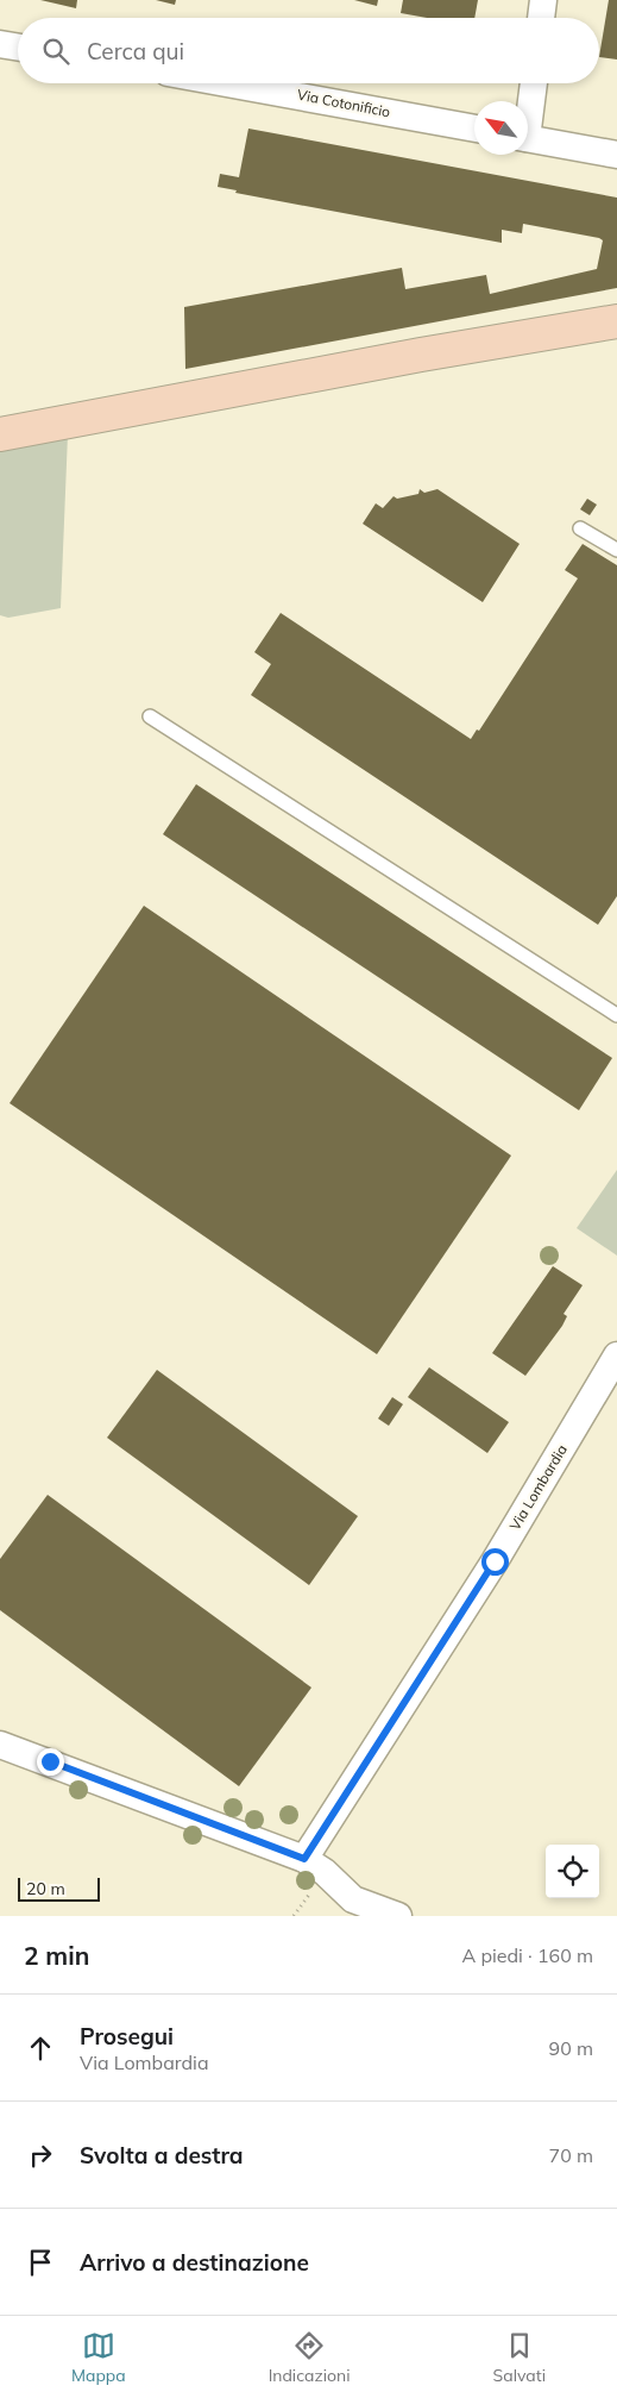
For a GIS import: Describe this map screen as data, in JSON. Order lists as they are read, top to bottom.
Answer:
{
  "streets": {
    "street": ["Via Cotonificio", "Via Lombardia"]
  },
  "scale_bar": "20 m",
  "north": "top left",
  "page": {
    "search": "Cerca qui",
    "scale": "20 m",
    "heading": ["2 min", "A piedi · 160 m"],
    "list": [
      ["Prosegui", "Via Lombardia", "90 m"],
      ["Svolta a destra", "70 m"],
      "Arrivo a destinazione"
    ],
    "nav": ["Mappa", "Indicazioni", "Salvati"]
  }
}
